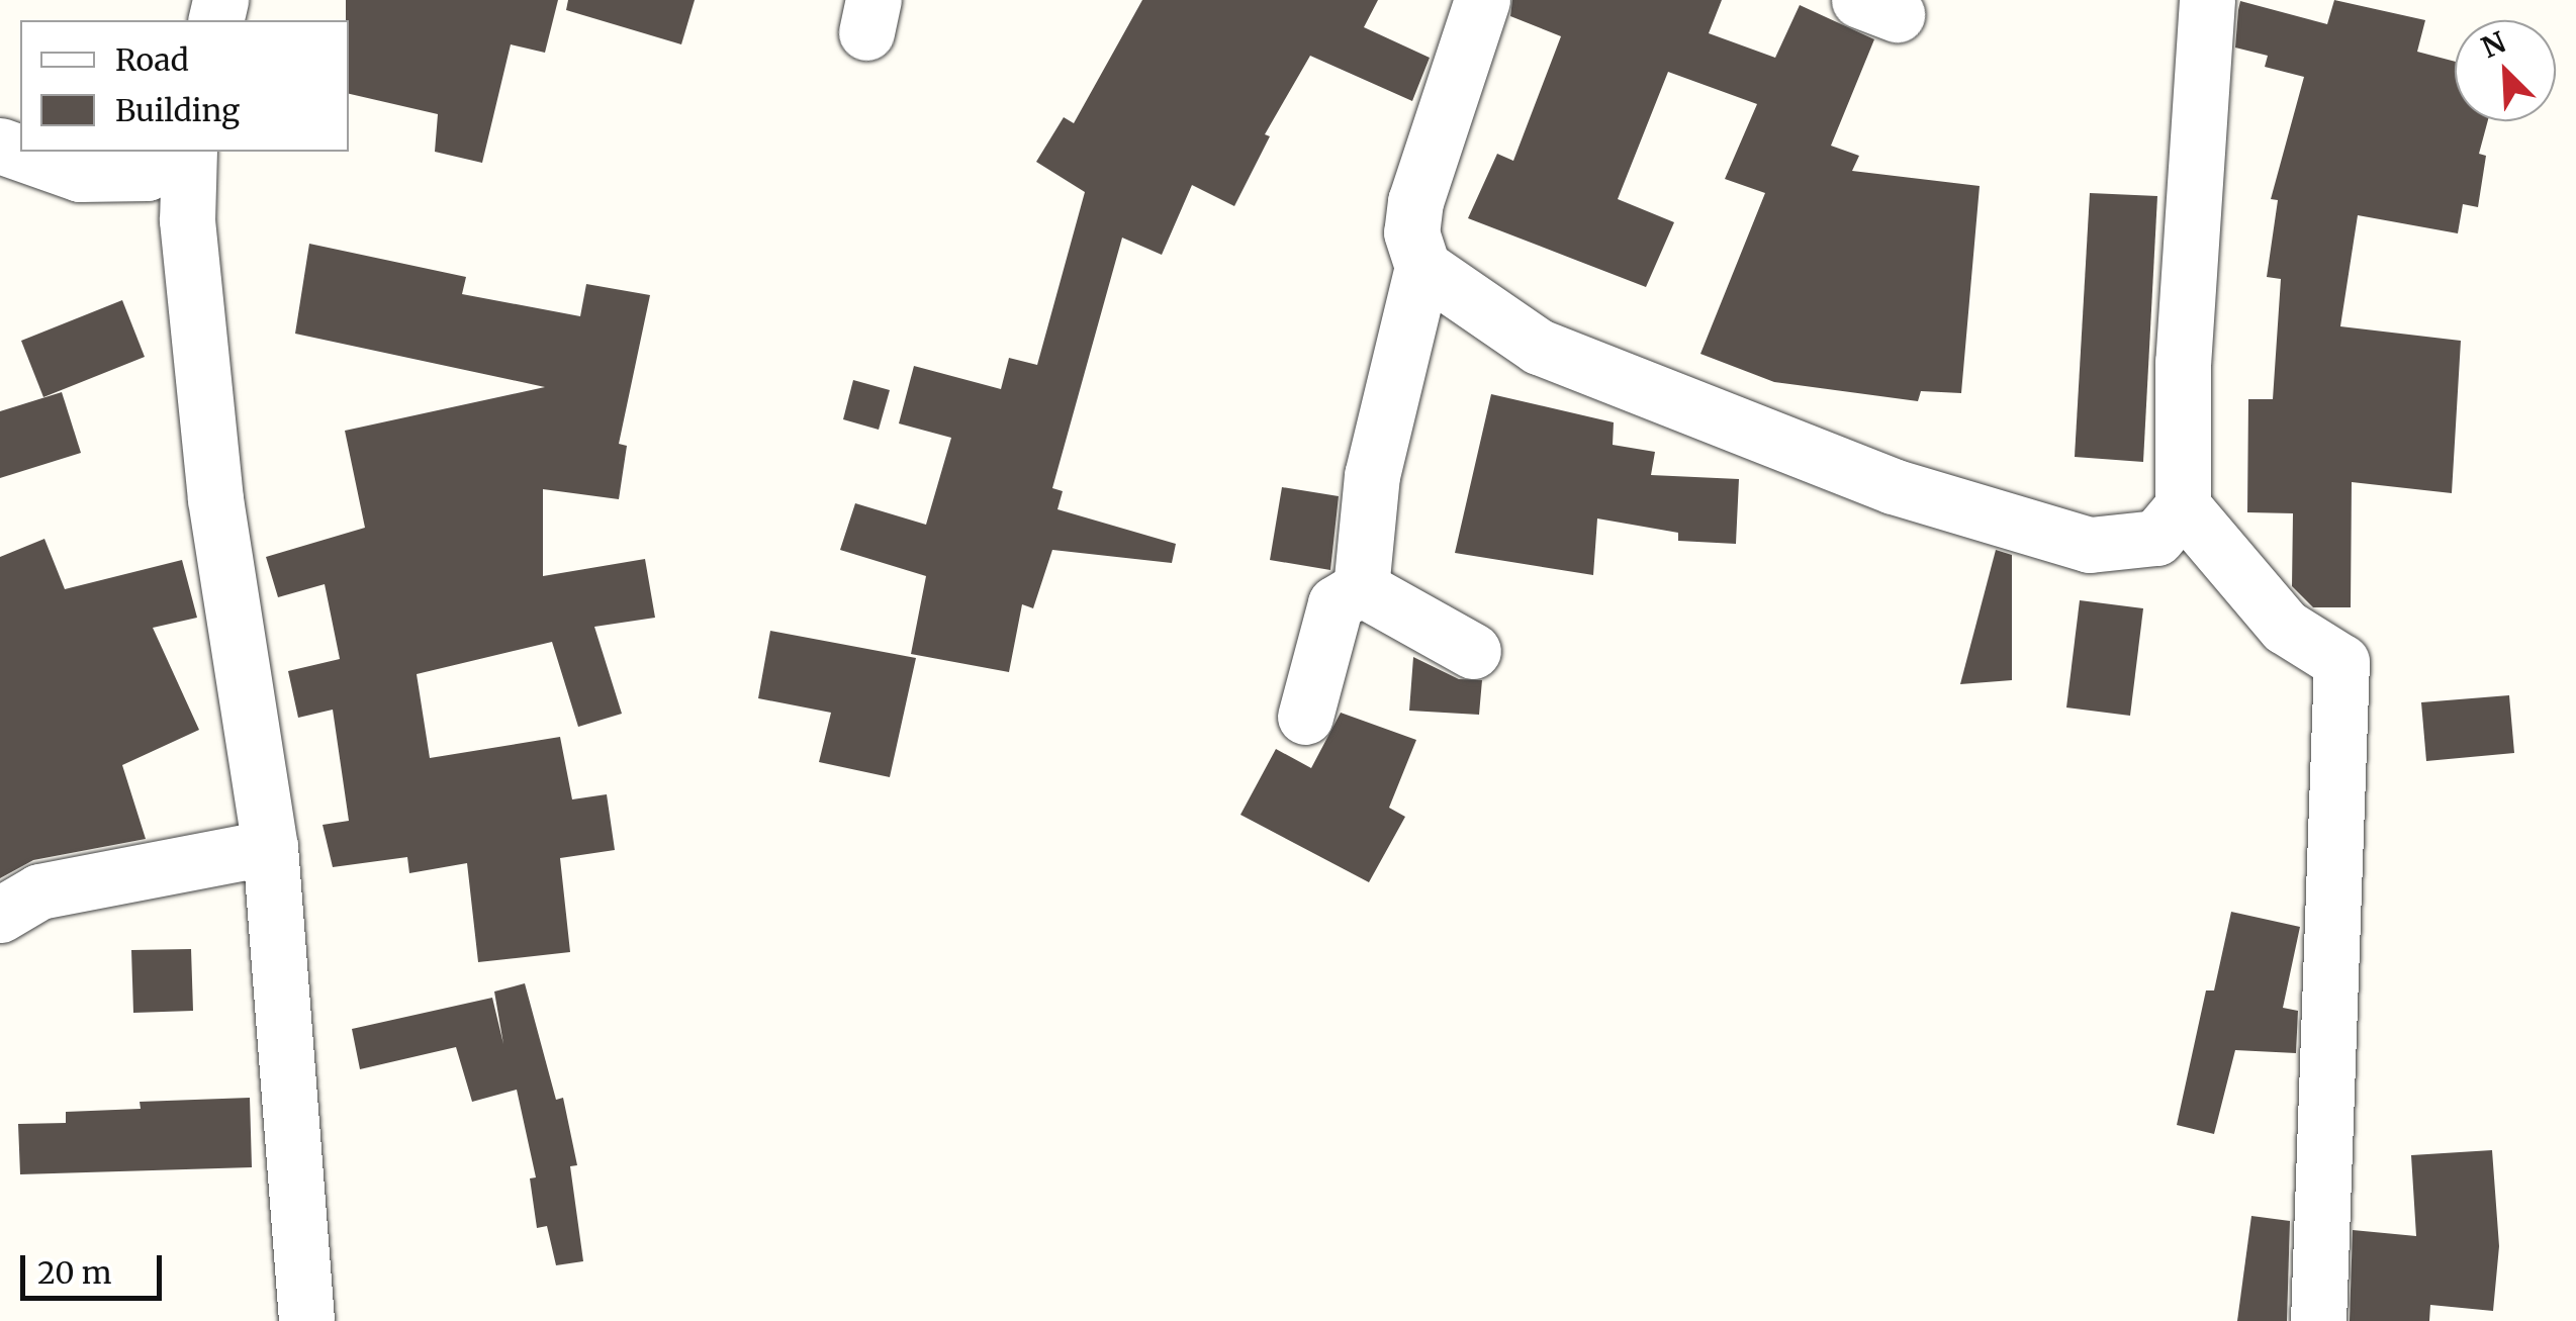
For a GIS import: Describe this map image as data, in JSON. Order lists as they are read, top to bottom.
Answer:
{
  "legend": ["Road", "Building"],
  "scale_bar": "20 m",
  "north": "top left"
}
